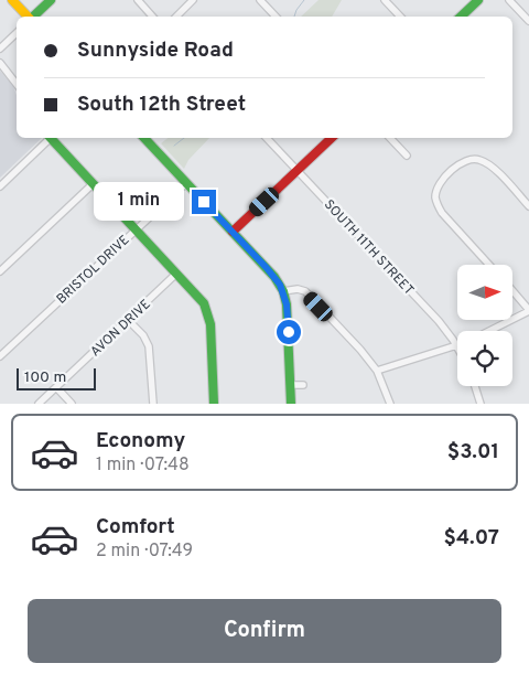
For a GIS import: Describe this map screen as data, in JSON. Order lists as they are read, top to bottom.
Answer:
{
  "streets": {
    "street": ["SOUTH 11TH STREET", "BRISTOL DRIVE", "AVON DRIVE"]
  },
  "scale_bar": "100 m",
  "north": "right",
  "page": {
    "banner": ["Sunnyside Road", "South 12th Street"],
    "bubble": "1 min",
    "scale": "100 m",
    "list": [
      {
        "name": "Economy",
        "note": "1 min · 07:48",
        "value": "$3.01"
      },
      {
        "name": "Comfort",
        "note": "2 min · 07:49",
        "value": "$4.07"
      }
    ],
    "buttons": "Confirm"
  }
}
